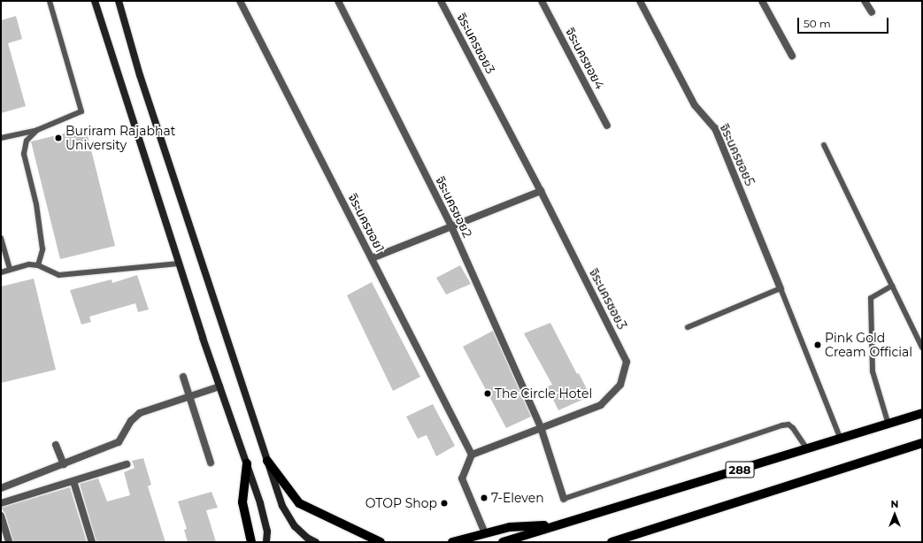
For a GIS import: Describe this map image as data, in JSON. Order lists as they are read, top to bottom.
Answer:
{
  "streets": {
    "main road": ["288"],
    "street": [
      "จิระนครซอย3",
      "จิระนครซอย4",
      "จิระนครซอย5",
      "จิระนครซอย2",
      "จิระนครซอย1"
    ]
  },
  "crossings": [
    ["จิระนครซอย3", "จิระนครซอย2"],
    ["จิระนครซอย3", "จิระนครซอย1"]
  ],
  "places": [
    "Buriram Rajabhat University",
    "Pink Gold Cream Official",
    "The Circle Hotel",
    "7-Eleven",
    "OTOP Shop"
  ],
  "scale_bar": "50 m",
  "north": "top"
}
